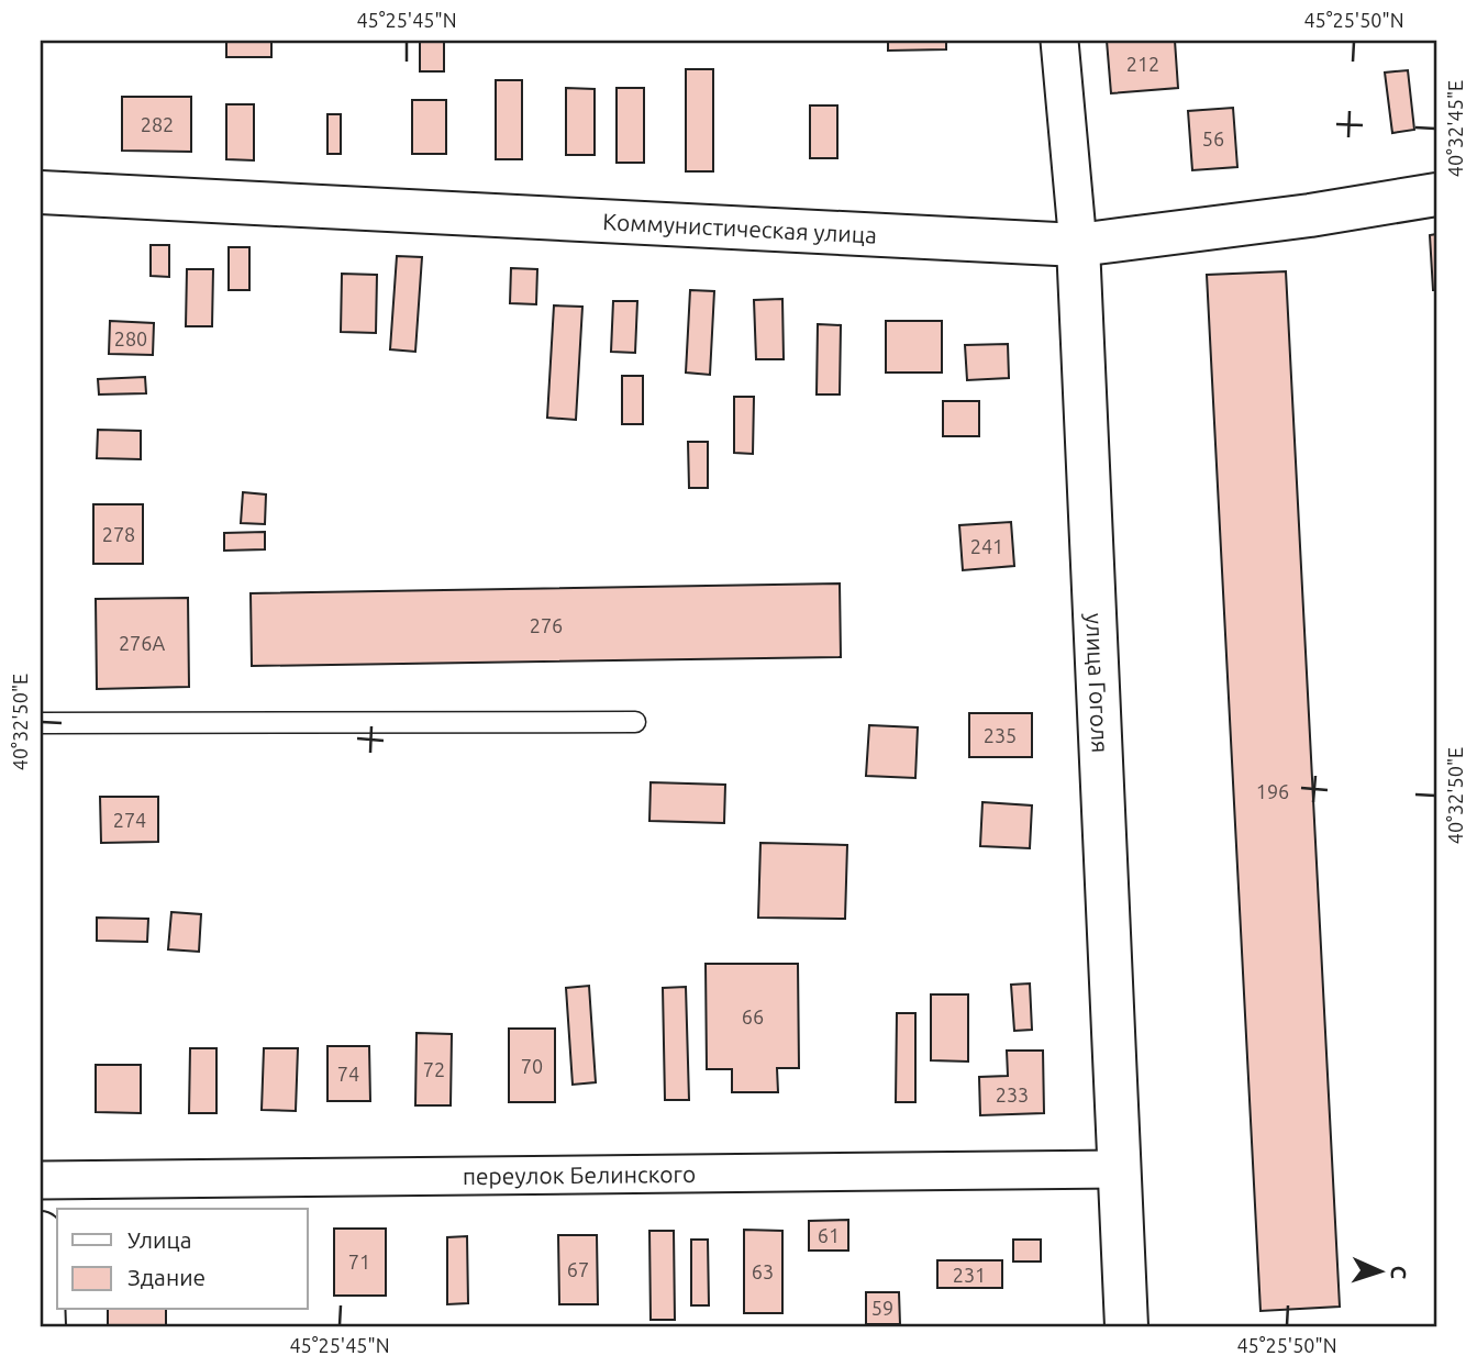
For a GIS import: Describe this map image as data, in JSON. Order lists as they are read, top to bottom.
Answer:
{
  "streets": {
    "street": ["Коммунистическая улица", "улица Гоголя", "переулок Белинского"]
  },
  "crossings": [
    ["Коммунистическая улица", "улица Гоголя"],
    ["улица Гоголя", "переулок Белинского"]
  ],
  "house_numbers": [
    "212",
    "282",
    "56",
    "280",
    "278",
    "241",
    "276",
    "276А",
    "235",
    "196",
    "274",
    "66",
    "70",
    "72",
    "74",
    "233",
    "61",
    "71",
    "67",
    "63",
    "231",
    "59"
  ],
  "legend": ["Улица", "Здание"],
  "north": "right",
  "coordinates": [
    "45°25'45\"N",
    "45°25'50\"N",
    "40°32'45\"E",
    "40°32'50\"E"
  ]
}
